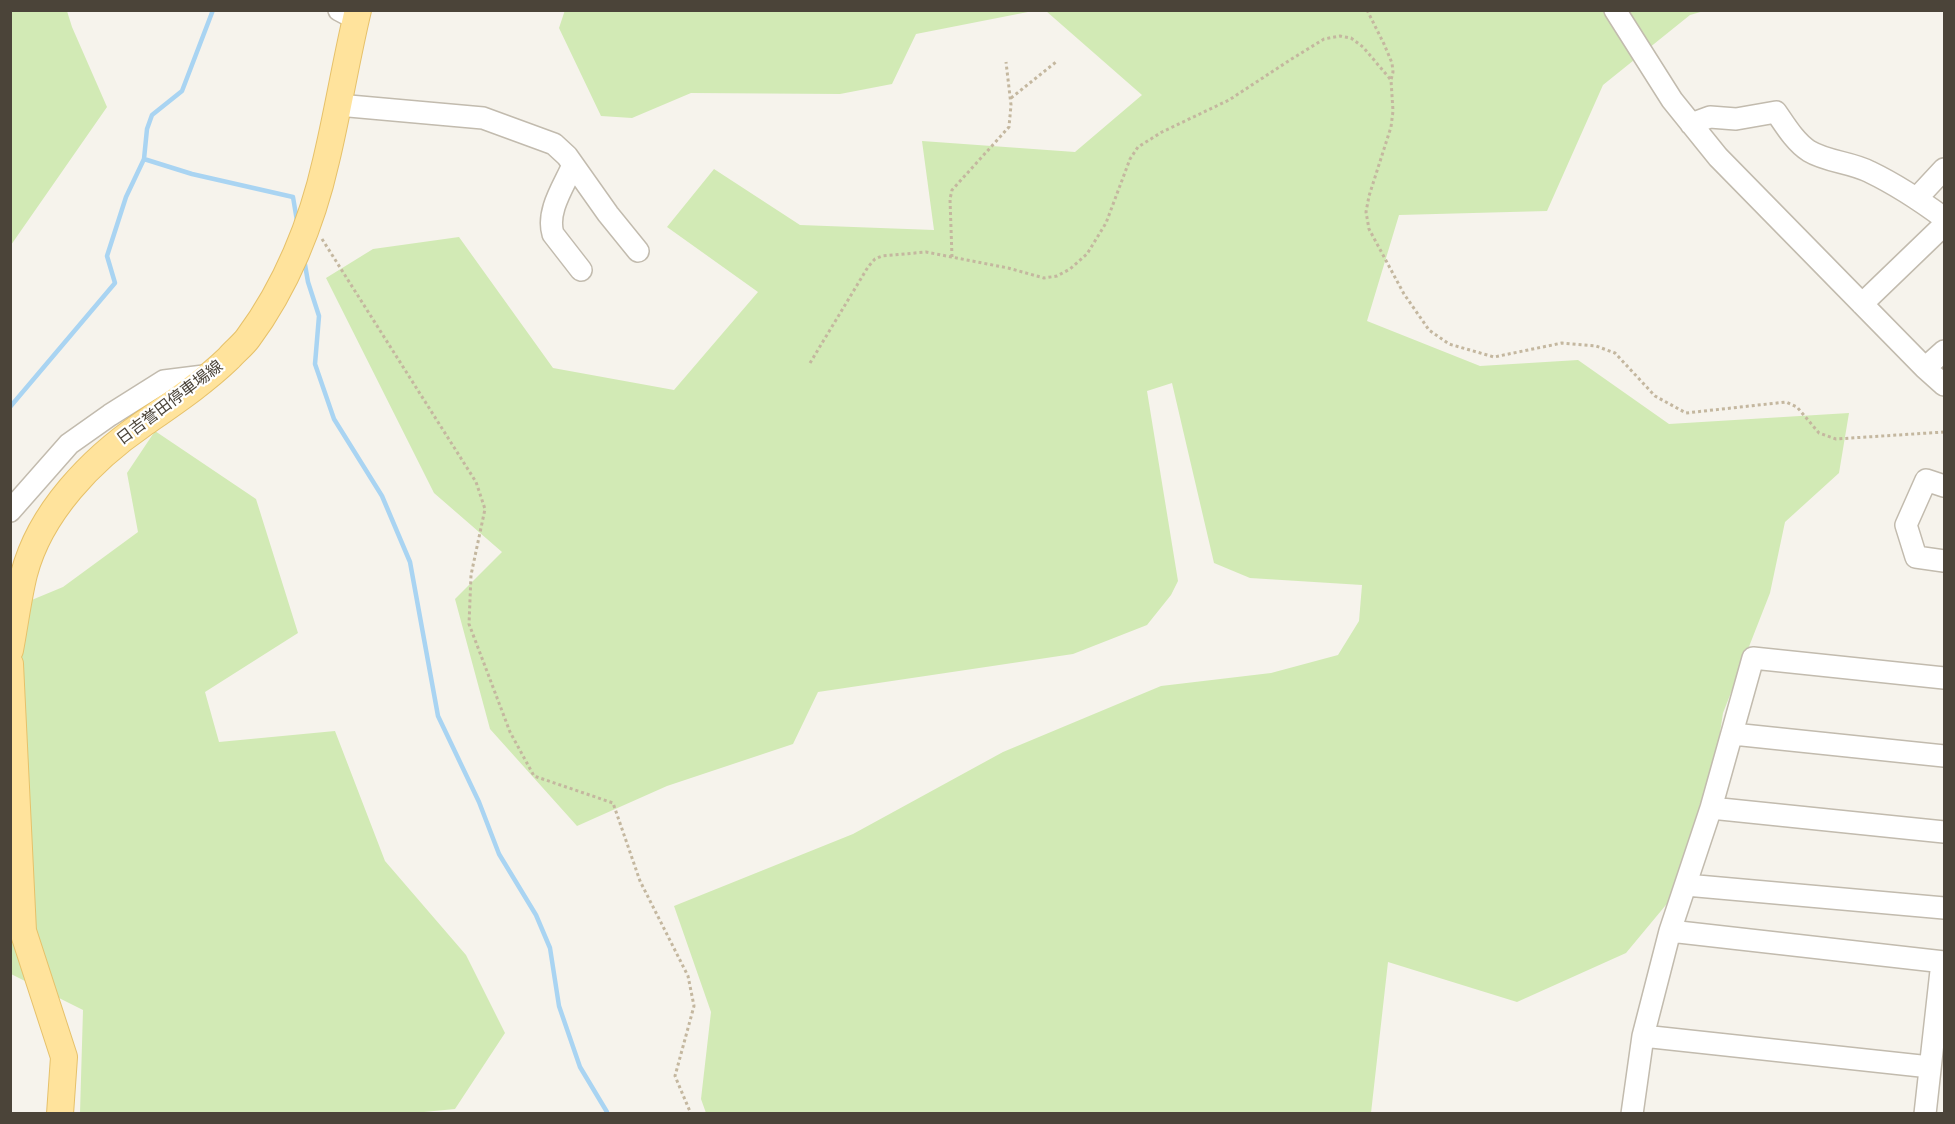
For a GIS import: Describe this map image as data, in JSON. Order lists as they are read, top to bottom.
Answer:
{
  "streets": {
    "main road": ["日吉誉田停車場線"]
  }
}
